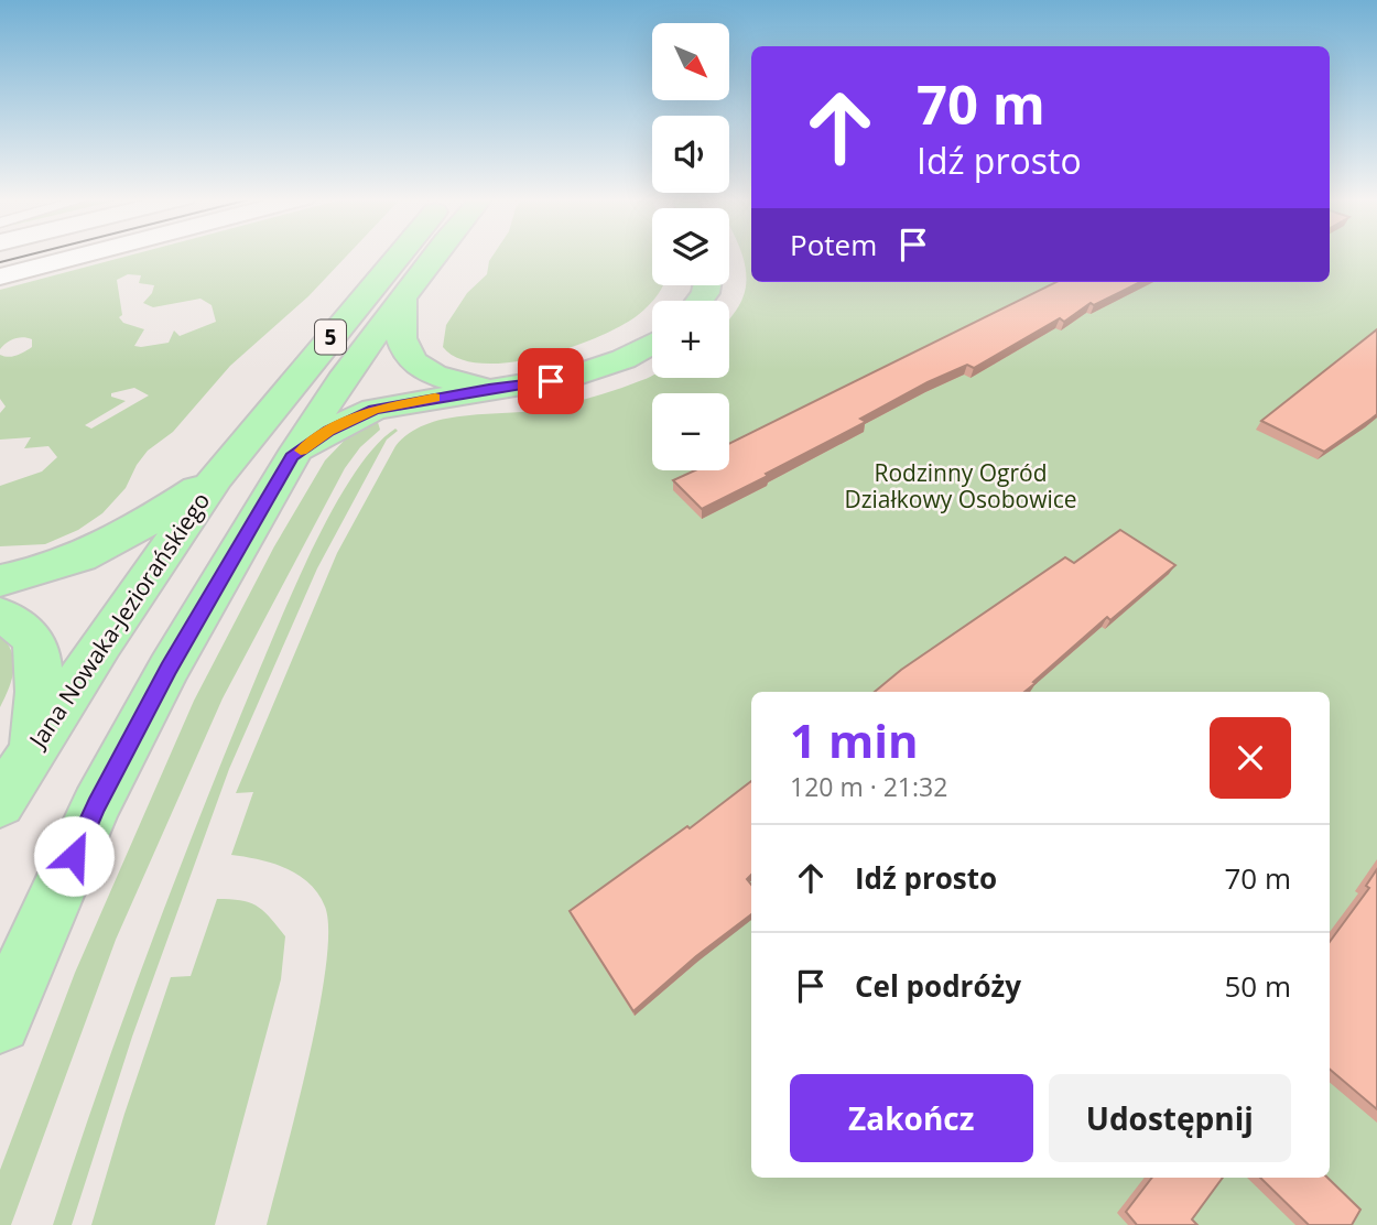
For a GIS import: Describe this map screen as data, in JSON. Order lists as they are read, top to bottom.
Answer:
{
  "streets": {
    "main road": ["5", "Jana Nowaka-Jeziorańskiego"]
  },
  "crossings": [
    ["5", "Jana Nowaka-Jeziorańskiego"]
  ],
  "parks": ["Rodzinny Ogród Działkowy Osobowice"],
  "north": "bottom right",
  "page": {
    "map_buttons": ["+", "−"],
    "turn": ["70 m", "Idź prosto"],
    "then": "Potem",
    "heading": ["1 min", "120 m · 21:32"],
    "list": [
      {
        "name": "Idź prosto",
        "value": "70 m"
      },
      {
        "name": "Cel podróży",
        "value": "50 m"
      }
    ],
    "buttons": ["Zakończ", "Udostępnij"]
  }
}
